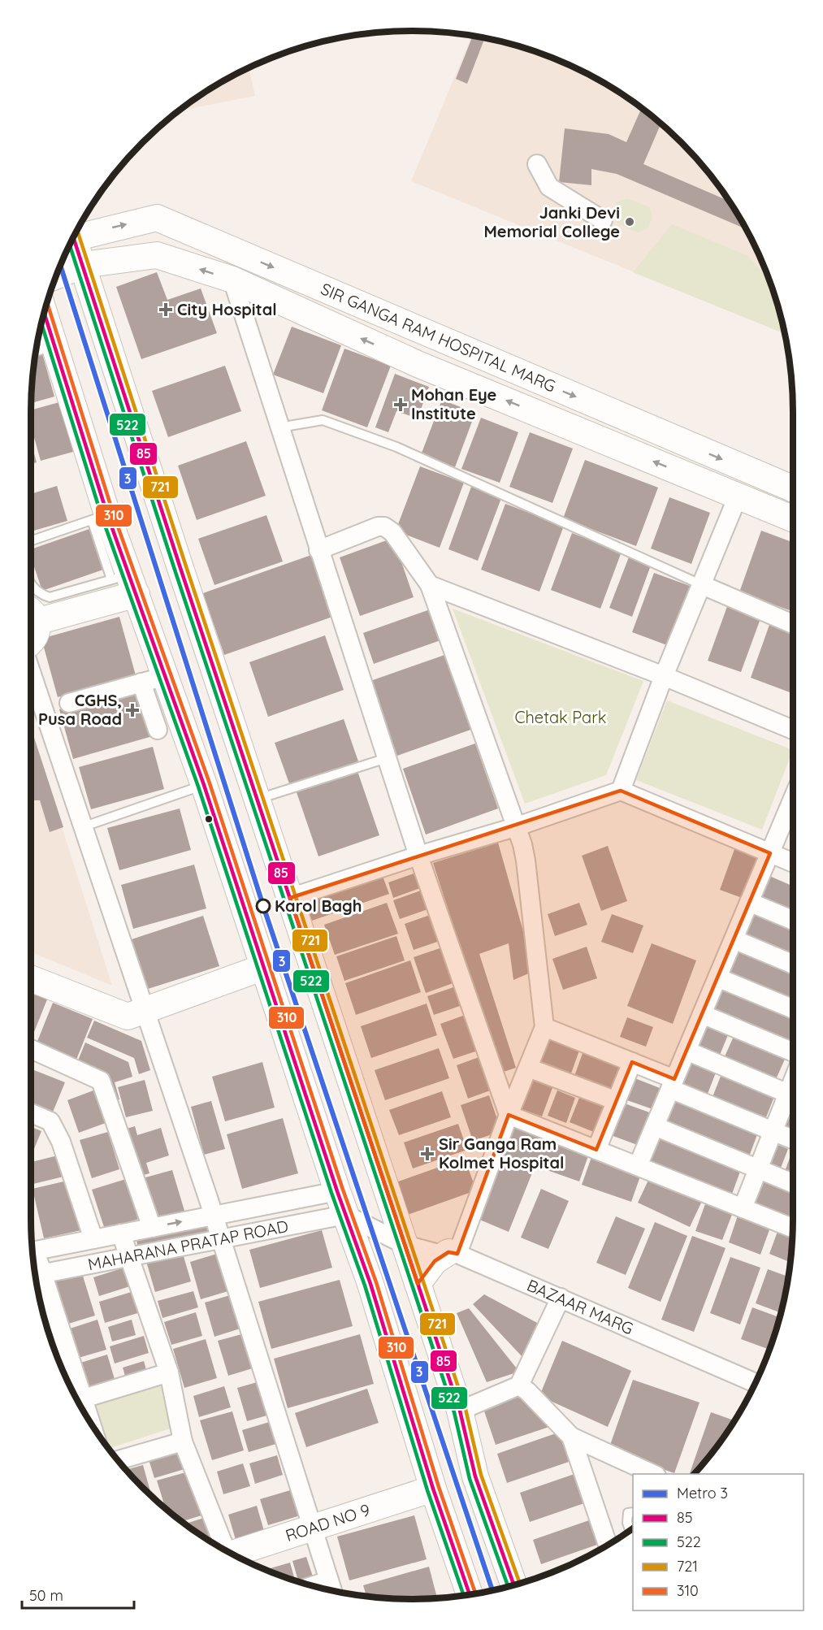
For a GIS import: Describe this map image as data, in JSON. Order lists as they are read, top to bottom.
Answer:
{
  "streets": {
    "main road": ["SIR GANGA RAM HOSPITAL MARG", "ROAD NO 9"],
    "street": ["MAHARANA PRATAP ROAD", "BAZAAR MARG"]
  },
  "crossings": [
    ["MAHARANA PRATAP ROAD", "BAZAAR MARG"]
  ],
  "parks": ["Chetak Park"],
  "places": {
    "other": ["Janki Devi Memorial College", "Karol Bagh"],
    "health": [
      "City Hospital",
      "Mohan Eye Institute",
      "CGHS, Pusa Road",
      "Sir Ganga Ram Kolmet Hospital"
    ]
  },
  "lines": [
    "transit line 721",
    "transit line 85",
    "transit line 522",
    "metro line 3",
    "transit line 310"
  ],
  "legend": [
    "Metro 3",
    "85",
    "522",
    "721",
    "310"
  ],
  "scale_bar": "50 m"
}
